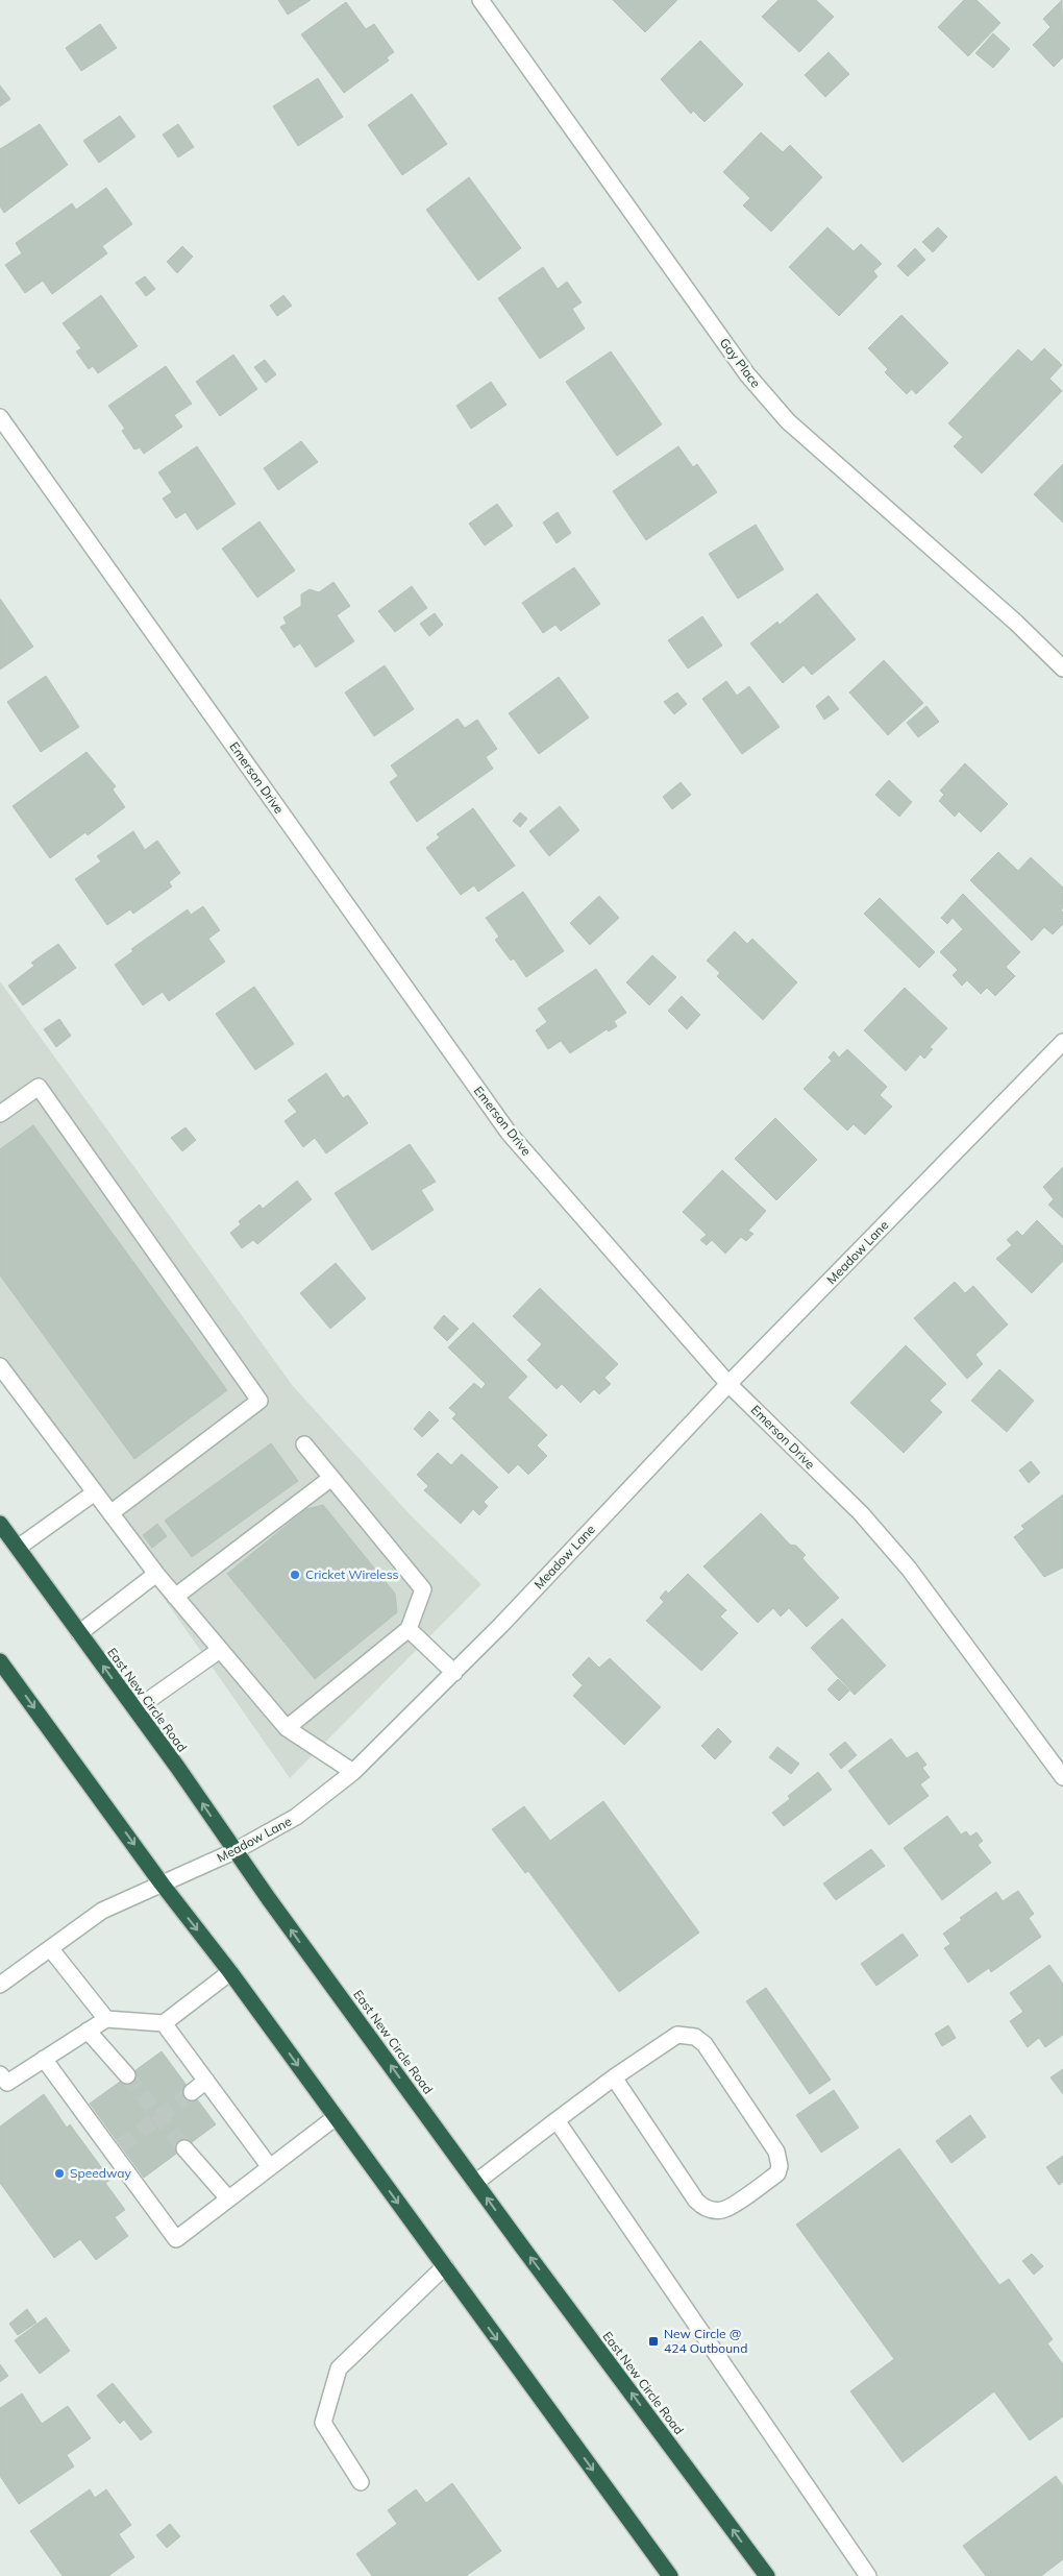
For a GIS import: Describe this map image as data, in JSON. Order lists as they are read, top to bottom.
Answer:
{
  "streets": {
    "highway": ["East New Circle Road"],
    "street": ["Gay Place", "Emerson Drive", "Meadow Lane"]
  },
  "crossings": [
    ["Emerson Drive", "Meadow Lane"],
    ["Meadow Lane", "East New Circle Road"]
  ],
  "places": {
    "other": ["Cricket Wireless", "Speedway"],
    "transit": ["New Circle @ 424 Outbound"]
  }
}
